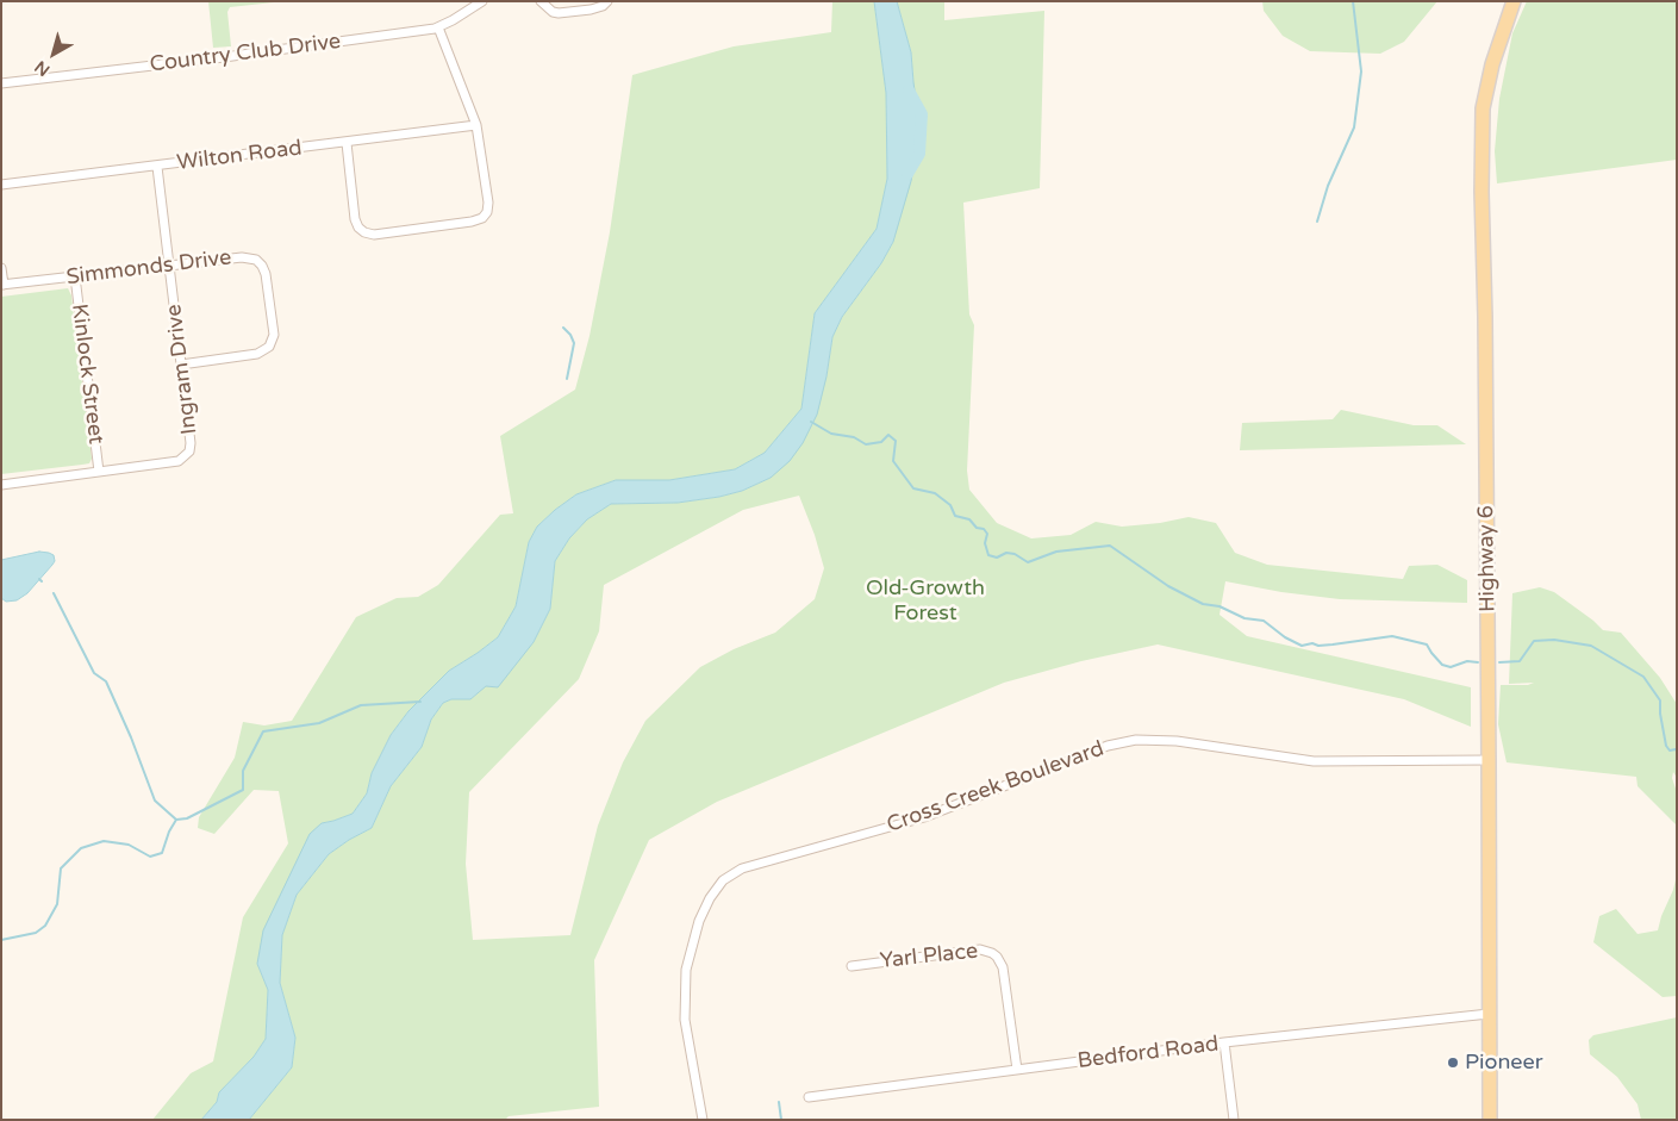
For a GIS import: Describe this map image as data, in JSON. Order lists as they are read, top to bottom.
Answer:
{
  "streets": {
    "main road": ["Highway 6"],
    "street": [
      "Country Club Drive",
      "Wilton Road",
      "Simmonds Drive",
      "Ingram Drive",
      "Kinlock Street",
      "Cross Creek Boulevard",
      "Yarl Place",
      "Bedford Road"
    ]
  },
  "crossings": [
    ["Wilton Road", "Ingram Drive"],
    ["Simmonds Drive", "Ingram Drive"],
    ["Simmonds Drive", "Kinlock Street"],
    ["Ingram Drive", "Kinlock Street"],
    ["Highway 6", "Cross Creek Boulevard"],
    ["Highway 6", "Bedford Road"],
    ["Yarl Place", "Bedford Road"]
  ],
  "parks": ["Old-Growth Forest"],
  "places": ["Pioneer"],
  "north": "bottom left"
}
